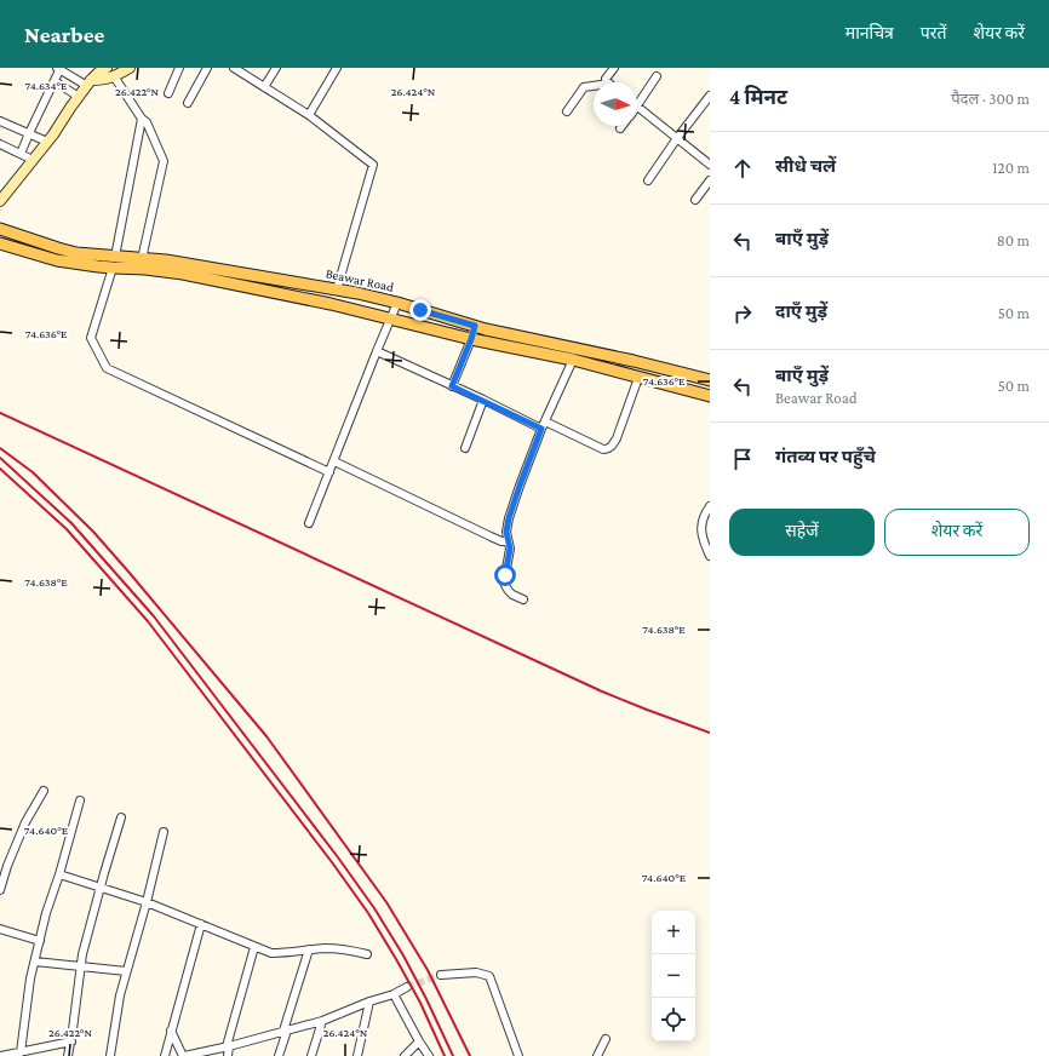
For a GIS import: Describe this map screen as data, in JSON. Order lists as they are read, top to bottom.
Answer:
{
  "streets": {
    "main road": ["Beawar Road"]
  },
  "north": "right",
  "page": {
    "header": "Nearbee",
    "nav": ["मानचित्र", "परतें", "शेयर करें"],
    "heading": ["4 मिनट", "पैदल · 300 m"],
    "list": [
      ["सीधे चलें", "120 m"],
      ["बाएँ मुड़ें", "80 m"],
      ["दाएँ मुड़ें", "50 m"],
      ["बाएँ मुड़ें", "Beawar Road", "50 m"],
      "गंतव्य पर पहुँचे"
    ],
    "buttons": ["सहेजें", "शेयर करें"],
    "map_buttons": ["+", "−"]
  },
  "coordinates": [
    "74.634°E",
    "26.422°N",
    "26.424°N",
    "74.636°E",
    "74.638°E",
    "74.640°E"
  ]
}
